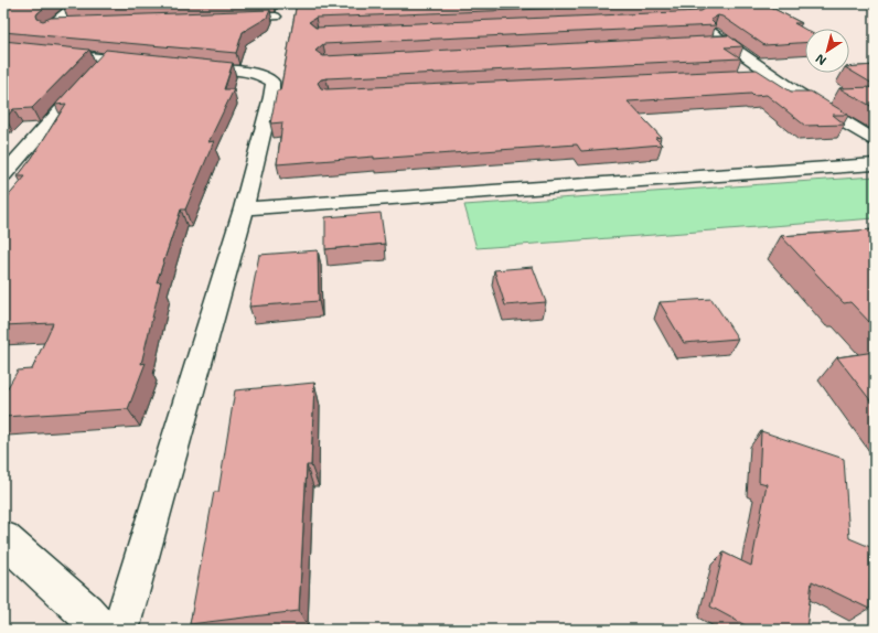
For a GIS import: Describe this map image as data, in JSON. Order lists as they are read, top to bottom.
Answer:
{
  "north": "bottom left"
}
